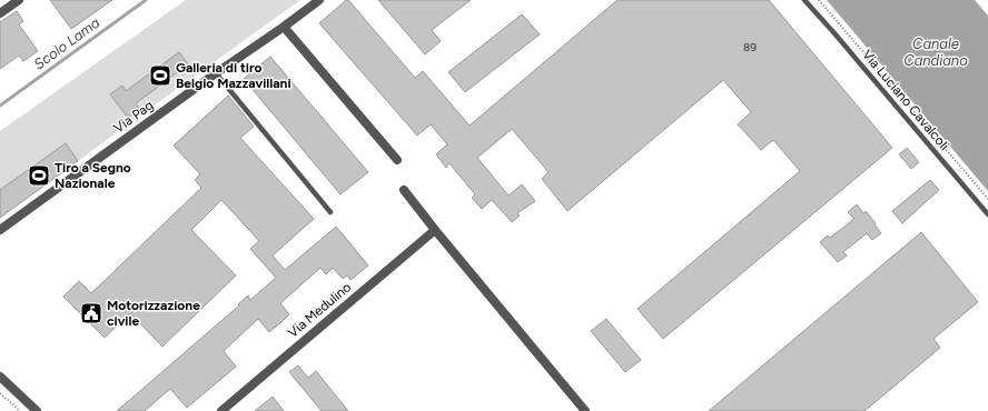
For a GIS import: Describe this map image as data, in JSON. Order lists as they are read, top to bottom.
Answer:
{
  "streets": {
    "street": ["Via Pag", "Via Medulino"],
    "lane": ["Via Luciano Cavalcoli"]
  },
  "water": ["Scolo Lama", "Canale Candiano"],
  "places": {
    "sports": ["Galleria di tiro Belgio Mazzavillani", "Tiro a Segno Nazionale"],
    "public building": ["Motorizzazione civile"]
  },
  "house_numbers": ["89"]
}
